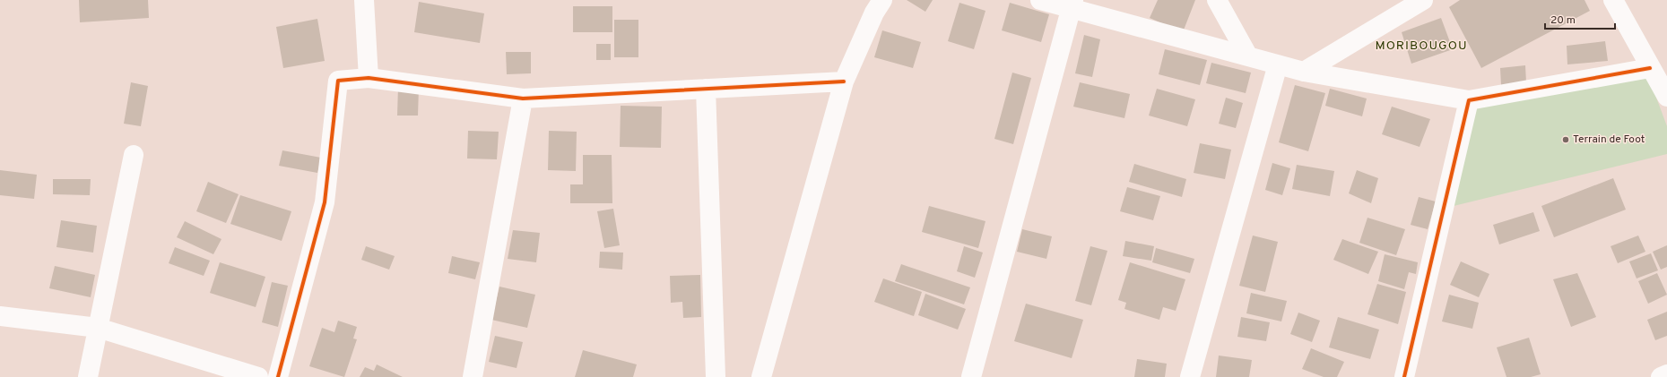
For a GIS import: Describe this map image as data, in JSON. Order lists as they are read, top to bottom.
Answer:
{
  "districts": ["MORIBOUGOU"],
  "places": ["Terrain de Foot"],
  "scale_bar": "20 m"
}
